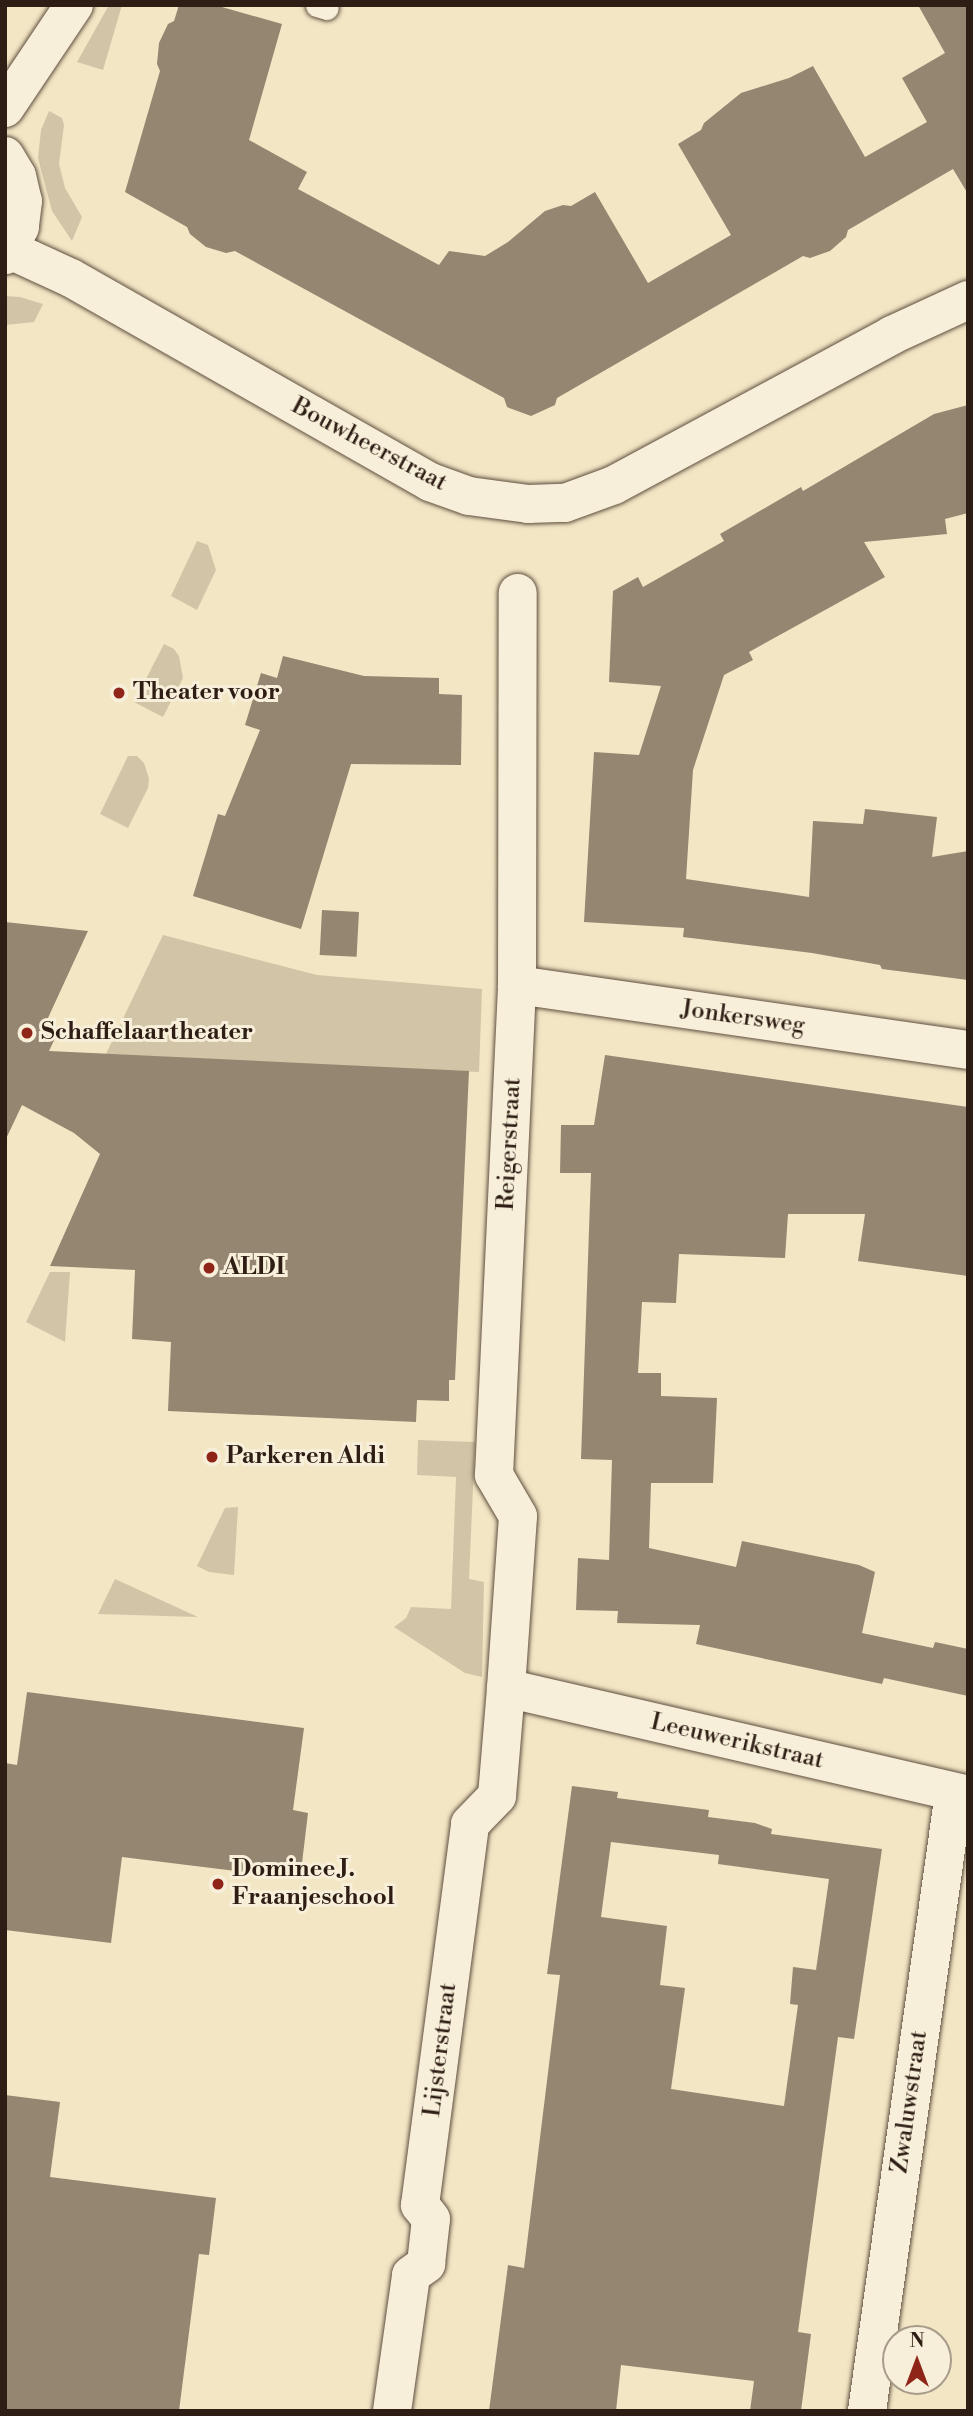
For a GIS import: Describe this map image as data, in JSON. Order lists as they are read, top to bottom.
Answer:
{
  "streets": {
    "street": [
      "Bouwheerstraat",
      "Jonkersweg",
      "Reigerstraat",
      "Leeuwerikstraat",
      "Lijsterstraat",
      "Zwaluwstraat"
    ]
  },
  "crossings": [
    ["Jonkersweg", "Reigerstraat"],
    ["Reigerstraat", "Leeuwerikstraat"],
    ["Reigerstraat", "Lijsterstraat"],
    ["Leeuwerikstraat", "Lijsterstraat"],
    ["Leeuwerikstraat", "Zwaluwstraat"]
  ],
  "places": [
    "Theater voor",
    "Schaffelaartheater",
    "ALDI",
    "Parkeren Aldi",
    "Dominee J. Fraanjeschool"
  ],
  "north": "top"
}
